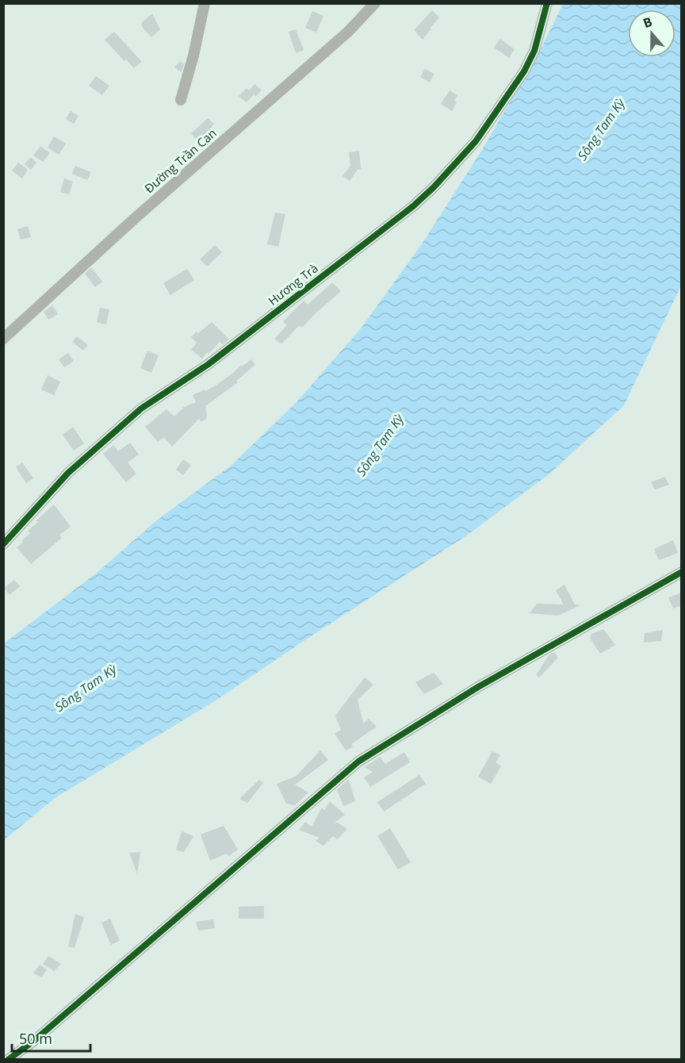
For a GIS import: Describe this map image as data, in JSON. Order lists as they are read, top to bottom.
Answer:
{
  "streets": {
    "street": ["Đường Trần Can", "Hương Trà"]
  },
  "water": ["Sông Tam Kỳ"],
  "scale_bar": "50 m",
  "north": "top"
}
